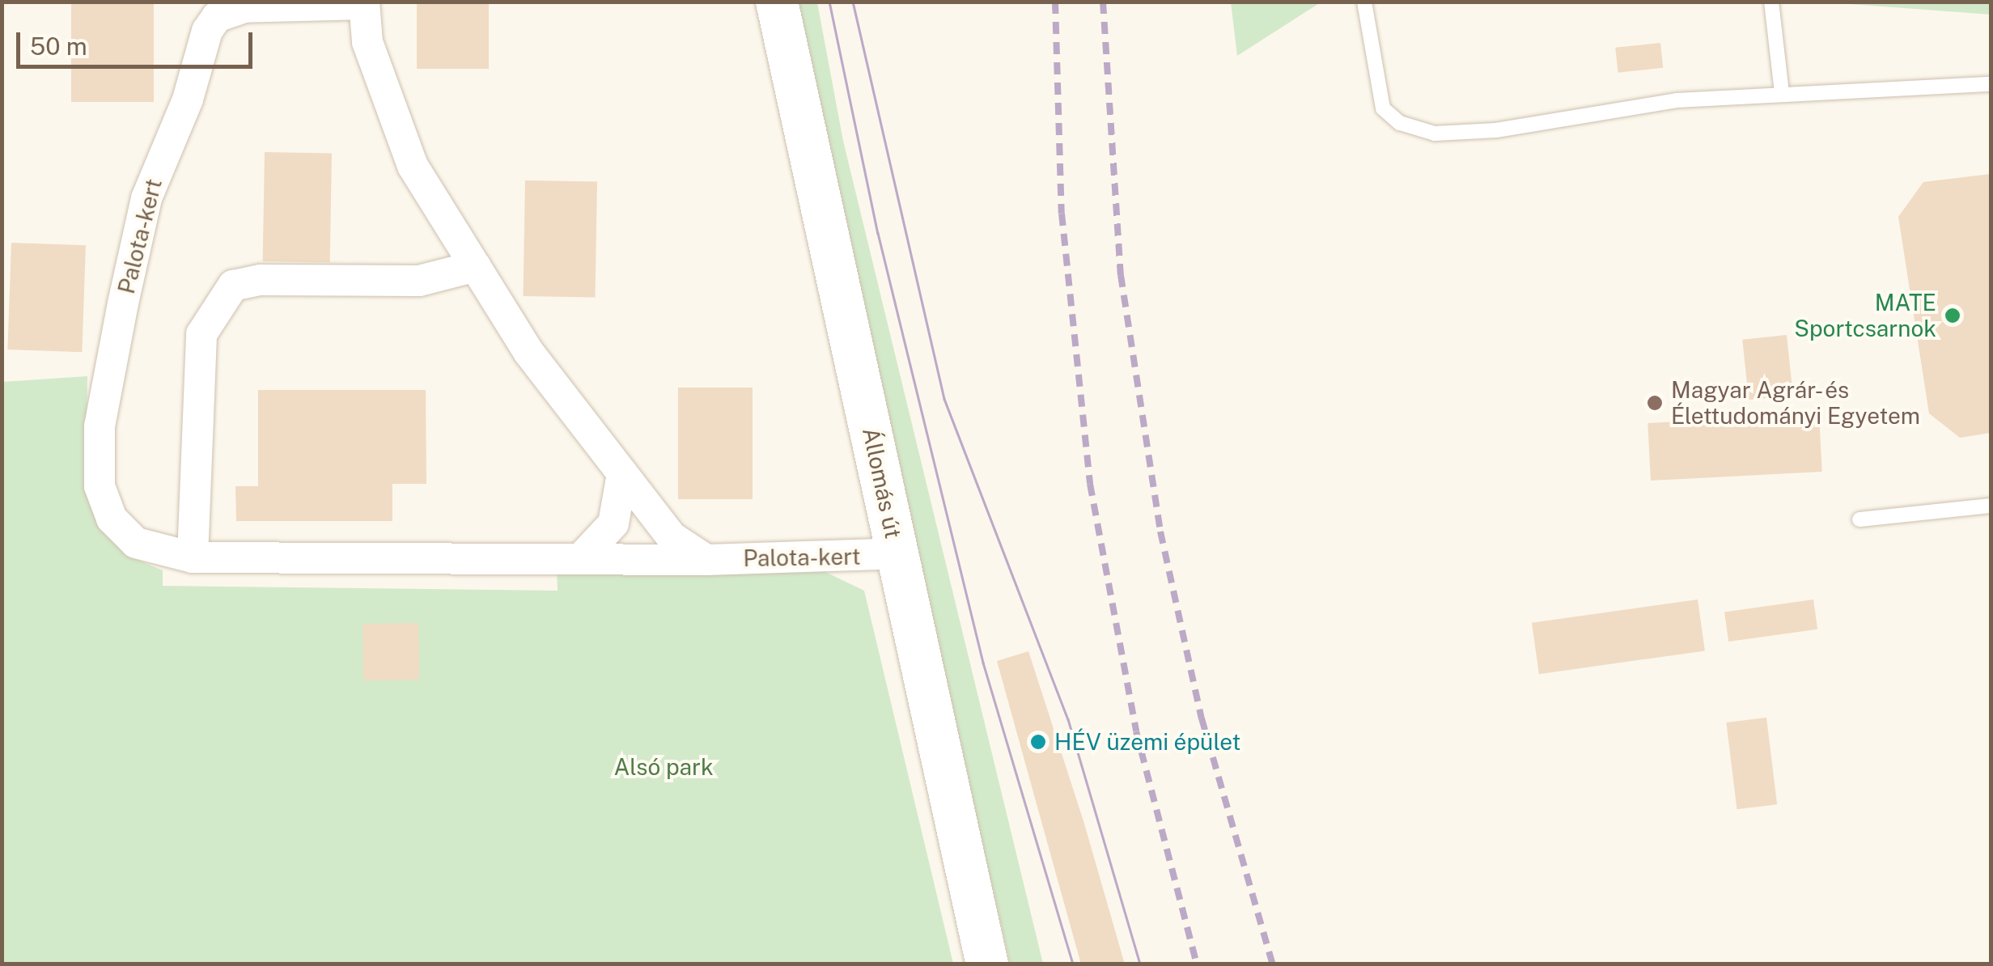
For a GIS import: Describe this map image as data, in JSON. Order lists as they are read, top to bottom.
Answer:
{
  "streets": {
    "main road": ["Állomás út"],
    "street": ["Palota-kert"]
  },
  "crossings": [
    ["Palota-kert", "Állomás út"]
  ],
  "parks": ["Alsó park"],
  "places": ["MATE Sportcsarnok", "Magyar Agrár- és Élettudományi Egyetem", "HÉV üzemi épület"],
  "scale_bar": "50 m"
}
